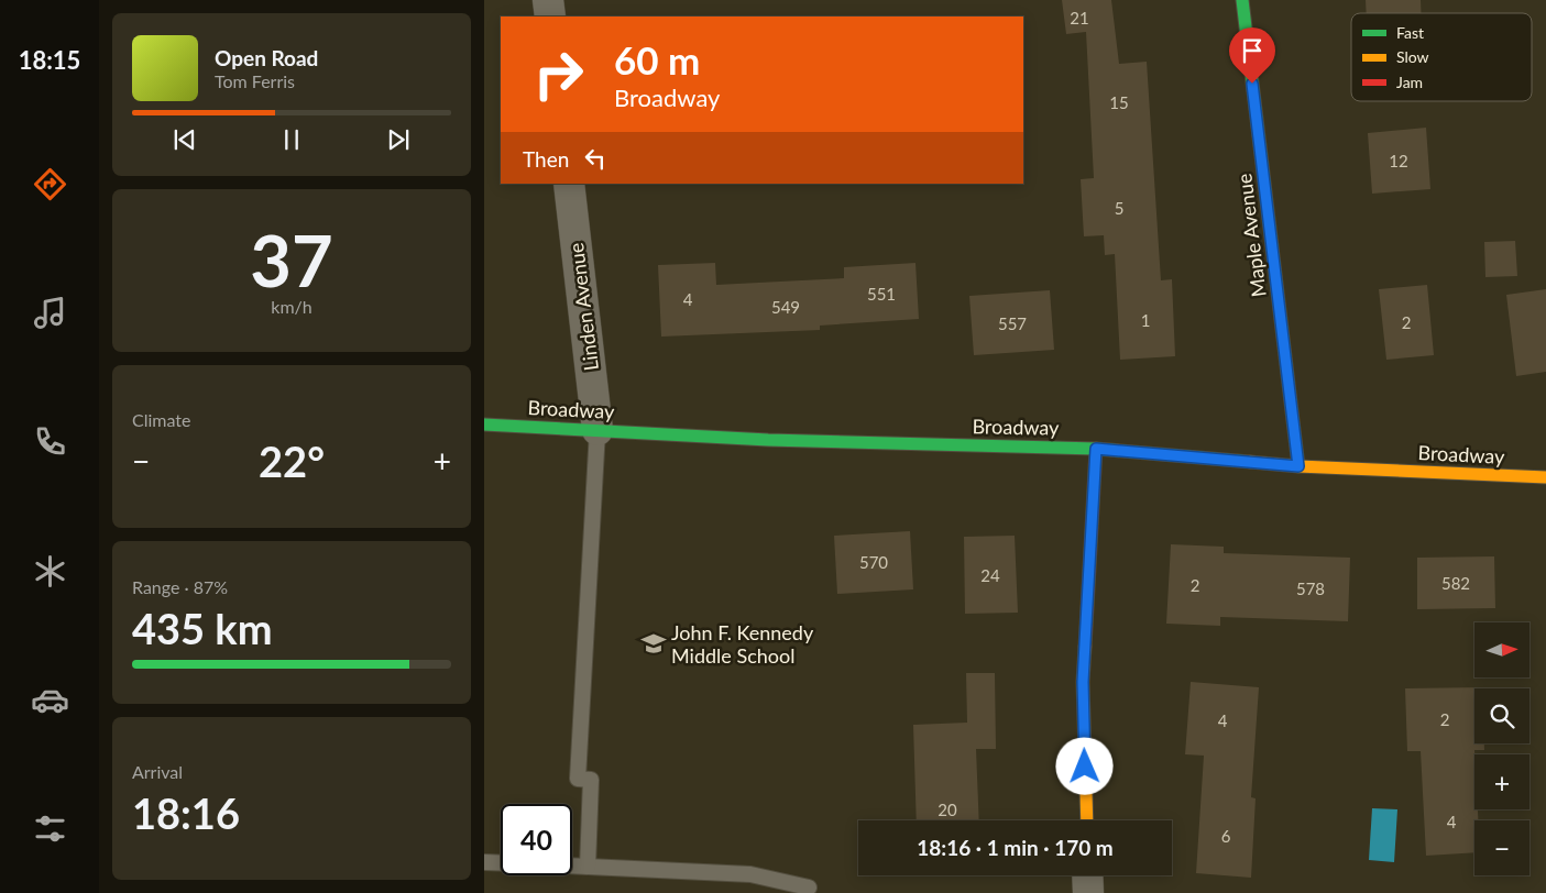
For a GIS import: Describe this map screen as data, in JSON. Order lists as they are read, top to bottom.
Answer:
{
  "streets": {
    "main road": ["Maple Avenue", "Broadway"],
    "street": ["Linden Avenue"]
  },
  "crossings": [
    ["Maple Avenue", "Broadway"],
    ["Linden Avenue", "Broadway"]
  ],
  "places": {
    "school or university": ["John F. Kennedy Middle School"]
  },
  "house_numbers": [
    "21",
    "15",
    "12",
    "5",
    "551",
    "4",
    "549",
    "1",
    "2",
    "557",
    "570",
    "24",
    "582",
    "2",
    "578",
    "2",
    "4",
    "20",
    "4",
    "6"
  ],
  "legend": ["Fast", "Slow", "Jam"],
  "north": "right",
  "page": {
    "tabs": "18:15",
    "turn": ["60 m", "Broadway"],
    "song": ["Open Road", "Tom Ferris"],
    "then": "Then",
    "tile": [
      ["37", "km/h"],
      "Climate",
      ["Range · 87%", "435 km"],
      ["Arrival", "18:16"]
    ],
    "heat": ["−", "22°", "+"],
    "map_buttons": ["+", "−"],
    "limit": "40",
    "trip": "18:16 · 1 min · 170 m"
  }
}
